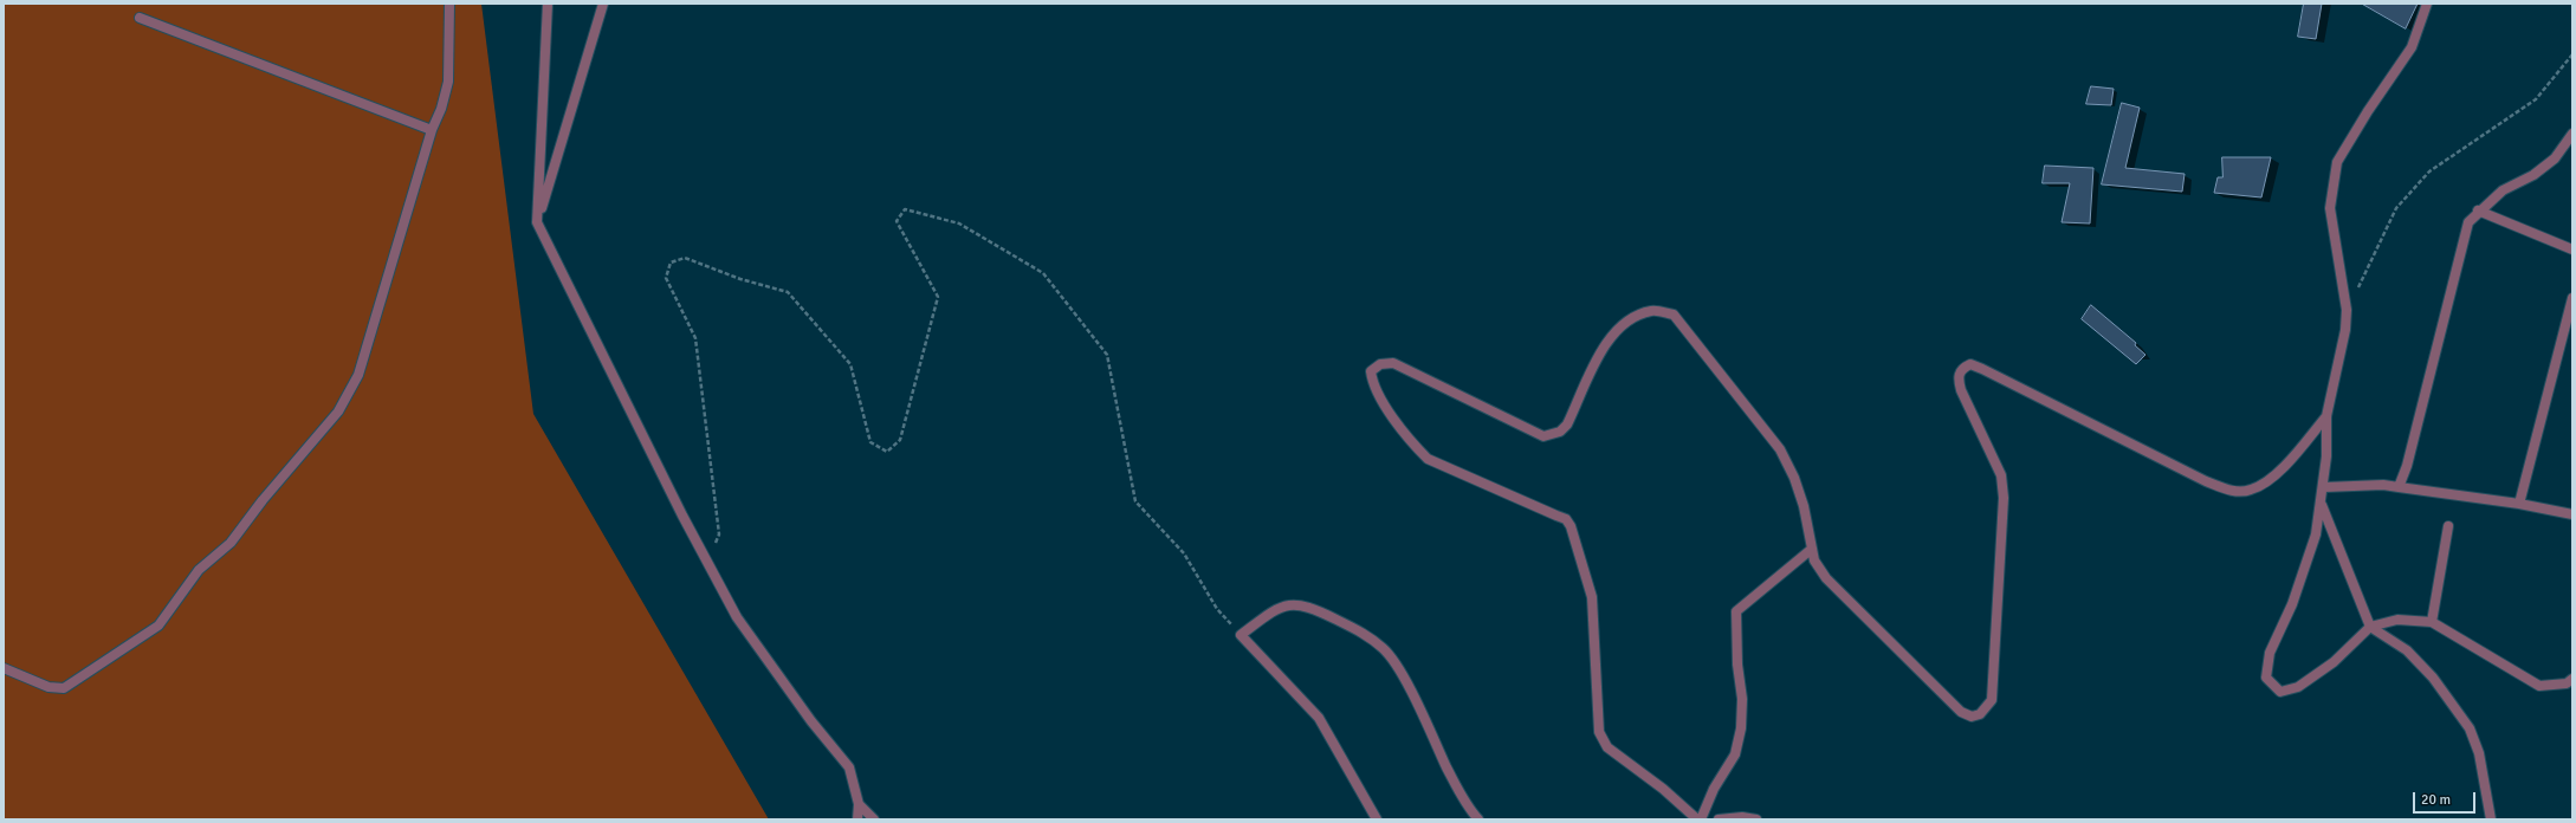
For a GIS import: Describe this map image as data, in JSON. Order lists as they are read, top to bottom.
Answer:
{
  "scale_bar": "20 m"
}
